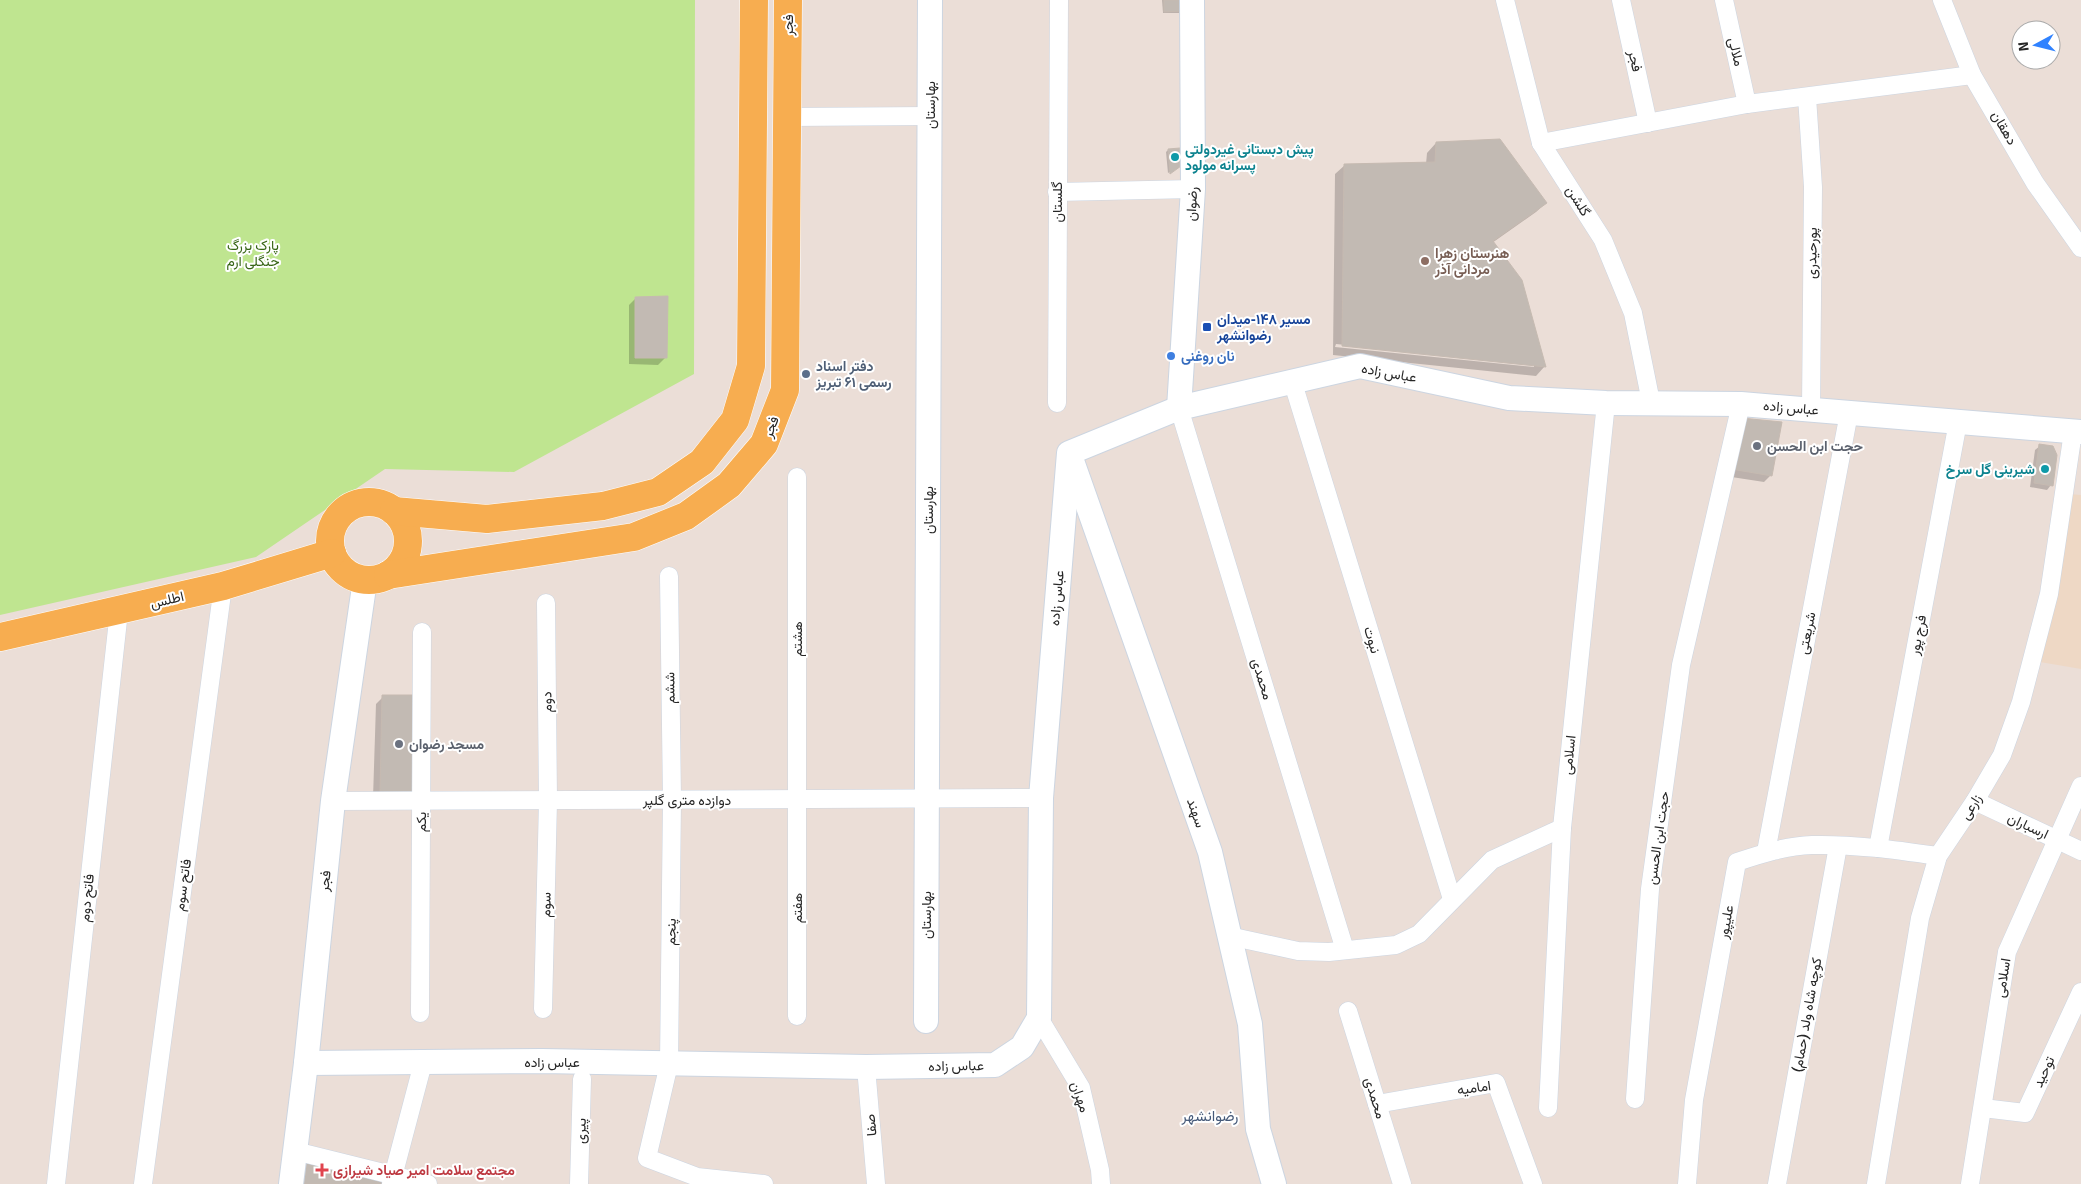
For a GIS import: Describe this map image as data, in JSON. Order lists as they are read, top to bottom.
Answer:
{
  "streets": {
    "main road": [
      "فجر",
      "بهارستان",
      "رضوان",
      "عباس زاده",
      "اطلس",
      "سهند"
    ],
    "street": [
      "ملالی",
      "دهقان",
      "گلشن",
      "گلستان",
      "پورحیدری",
      "شریعتی",
      "فرج پور",
      "هشتم",
      "نبوت",
      "محمدی",
      "ششم",
      "دوم",
      "اسلامی",
      "دوازده متری گلپر",
      "زارعی",
      "یکم",
      "ارسباران",
      "حجت ابن الحسن",
      "فاتح سوم",
      "فاتح دوم",
      "سوم",
      "هفتم",
      "علیپور",
      "پنجم",
      "کوچه شاه ولد (حمام)",
      "توحید",
      "امامیه",
      "مهران",
      "صفا",
      "پیری"
    ]
  },
  "crossings": [
    ["فجر", "عباس زاده"],
    ["فجر", "اطلس"],
    ["فجر", "دوازده متری گلپر"],
    ["بهارستان", "دوازده متری گلپر"],
    ["گلشن", "عباس زاده"],
    ["رضوان", "عباس زاده"],
    ["رضوان", "محمدی"],
    ["پورحیدری", "عباس زاده"],
    ["عباس زاده", "شریعتی"],
    ["عباس زاده", "فرج پور"],
    ["عباس زاده", "نبوت"],
    ["عباس زاده", "محمدی"],
    ["عباس زاده", "اسلامی"],
    ["عباس زاده", "دوازده متری گلپر"],
    ["عباس زاده", "زارعی"],
    ["عباس زاده", "سهند"],
    ["عباس زاده", "حجت ابن الحسن"],
    ["عباس زاده", "پنجم"],
    ["عباس زاده", "مهران"],
    ["عباس زاده", "صفا"],
    ["اطلس", "فاتح سوم"],
    ["اطلس", "فاتح دوم"],
    ["شریعتی", "علیپور"],
    ["فرج پور", "علیپور"],
    ["هشتم", "دوازده متری گلپر"],
    ["هشتم", "هفتم"],
    ["محمدی", "امامیه"],
    ["ششم", "دوازده متری گلپر"],
    ["ششم", "پنجم"],
    ["دوم", "دوازده متری گلپر"],
    ["دوم", "سوم"],
    ["اسلامی", "ارسباران"],
    ["اسلامی", "توحید"],
    ["دوازده متری گلپر", "یکم"],
    ["دوازده متری گلپر", "سوم"],
    ["دوازده متری گلپر", "هفتم"],
    ["دوازده متری گلپر", "پنجم"],
    ["زارعی", "ارسباران"],
    ["زارعی", "علیپور"],
    ["علیپور", "کوچه شاه ولد (حمام)"]
  ],
  "districts": ["رضوانشهر"],
  "parks": ["پارک بزرگ جنگلی ارم"],
  "places": {
    "other": [
      "پیش دبستانی غیردولتی پسرانه مولود",
      "هنرستان زهرا مردانی آذر",
      "نان روغنی",
      "دفتر اسناد رسمی ۶۱ تبریز",
      "حجت ابن الحسن",
      "شیرینی گل سرخ",
      "مسجد رضوان"
    ],
    "transit": ["مسیر ۱۴۸-میدان رضوانشهر"],
    "health": ["مجتمع سلامت امیر صیاد شیرازی"]
  },
  "north": "left"
}
